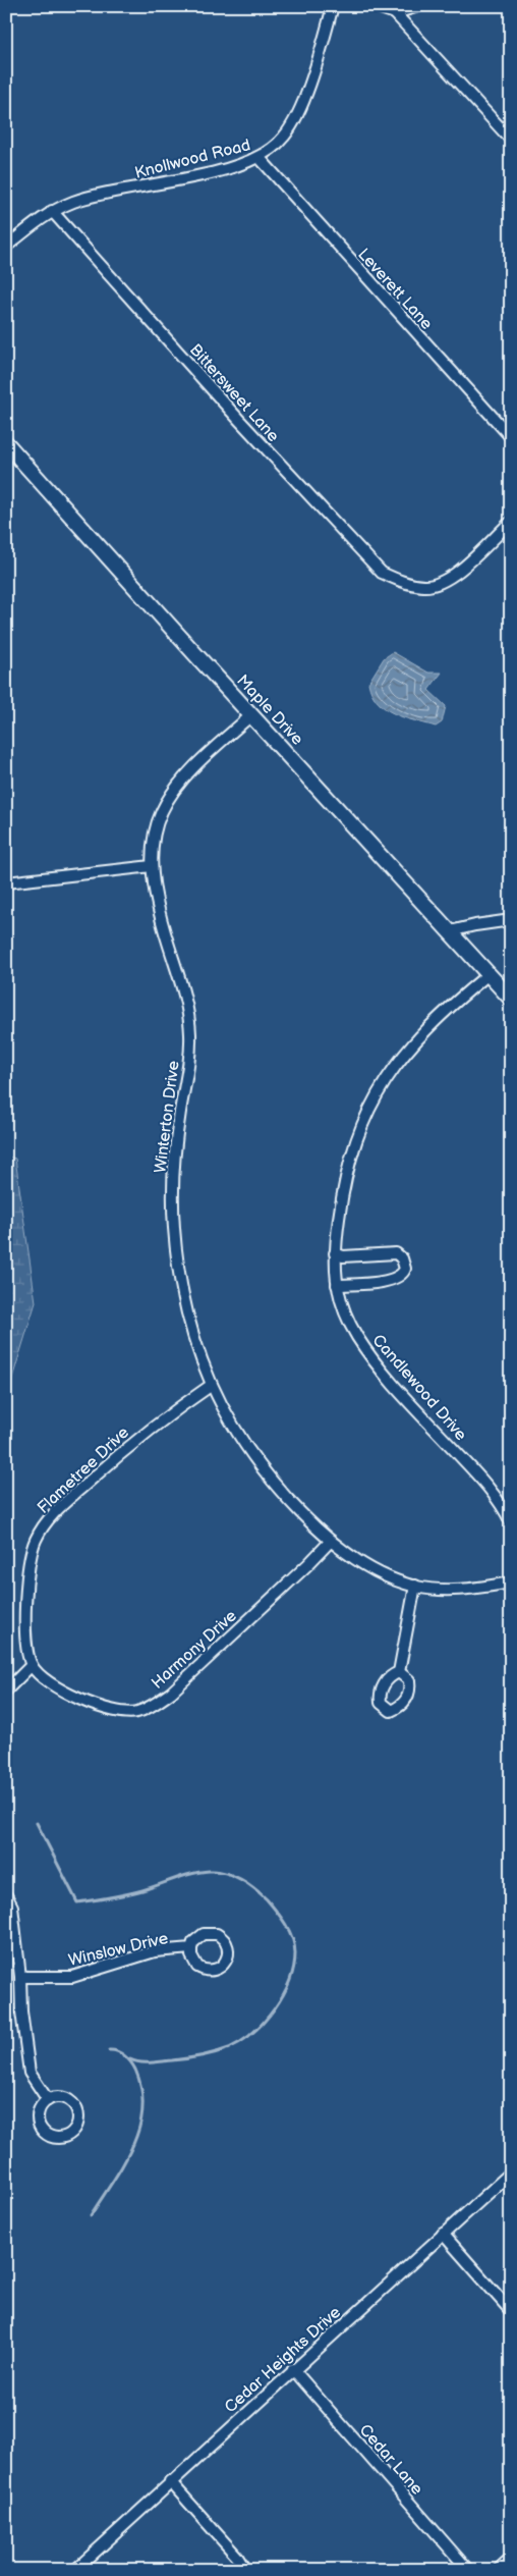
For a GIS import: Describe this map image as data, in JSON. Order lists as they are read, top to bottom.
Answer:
{
  "streets": {
    "street": [
      "Knollwood Road",
      "Leverett Lane",
      "Bittersweet Lane",
      "Maple Drive",
      "Winterton Drive",
      "Candlewood Drive",
      "Flametree Drive",
      "Harmony Drive",
      "Winslow Drive",
      "Cedar Heights Drive",
      "Cedar Lane"
    ]
  },
  "crossings": [
    ["Knollwood Road", "Leverett Lane"],
    ["Knollwood Road", "Bittersweet Lane"],
    ["Maple Drive", "Winterton Drive"],
    ["Maple Drive", "Candlewood Drive"],
    ["Winterton Drive", "Flametree Drive"],
    ["Winterton Drive", "Harmony Drive"],
    ["Flametree Drive", "Harmony Drive"],
    ["Cedar Heights Drive", "Cedar Lane"]
  ]
}
